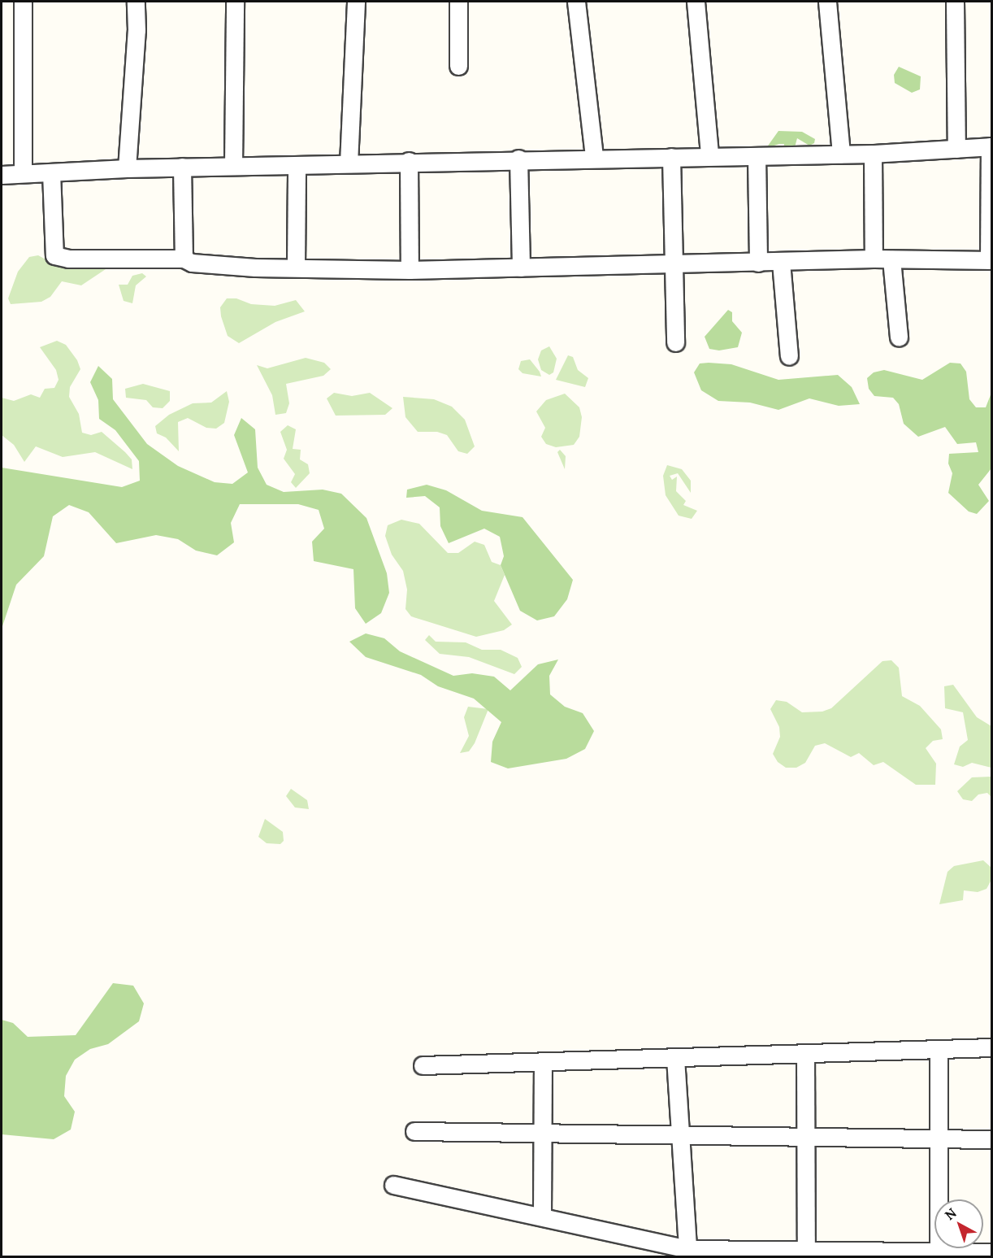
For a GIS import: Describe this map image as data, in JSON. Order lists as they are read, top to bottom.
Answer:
{
  "north": "top left"
}
